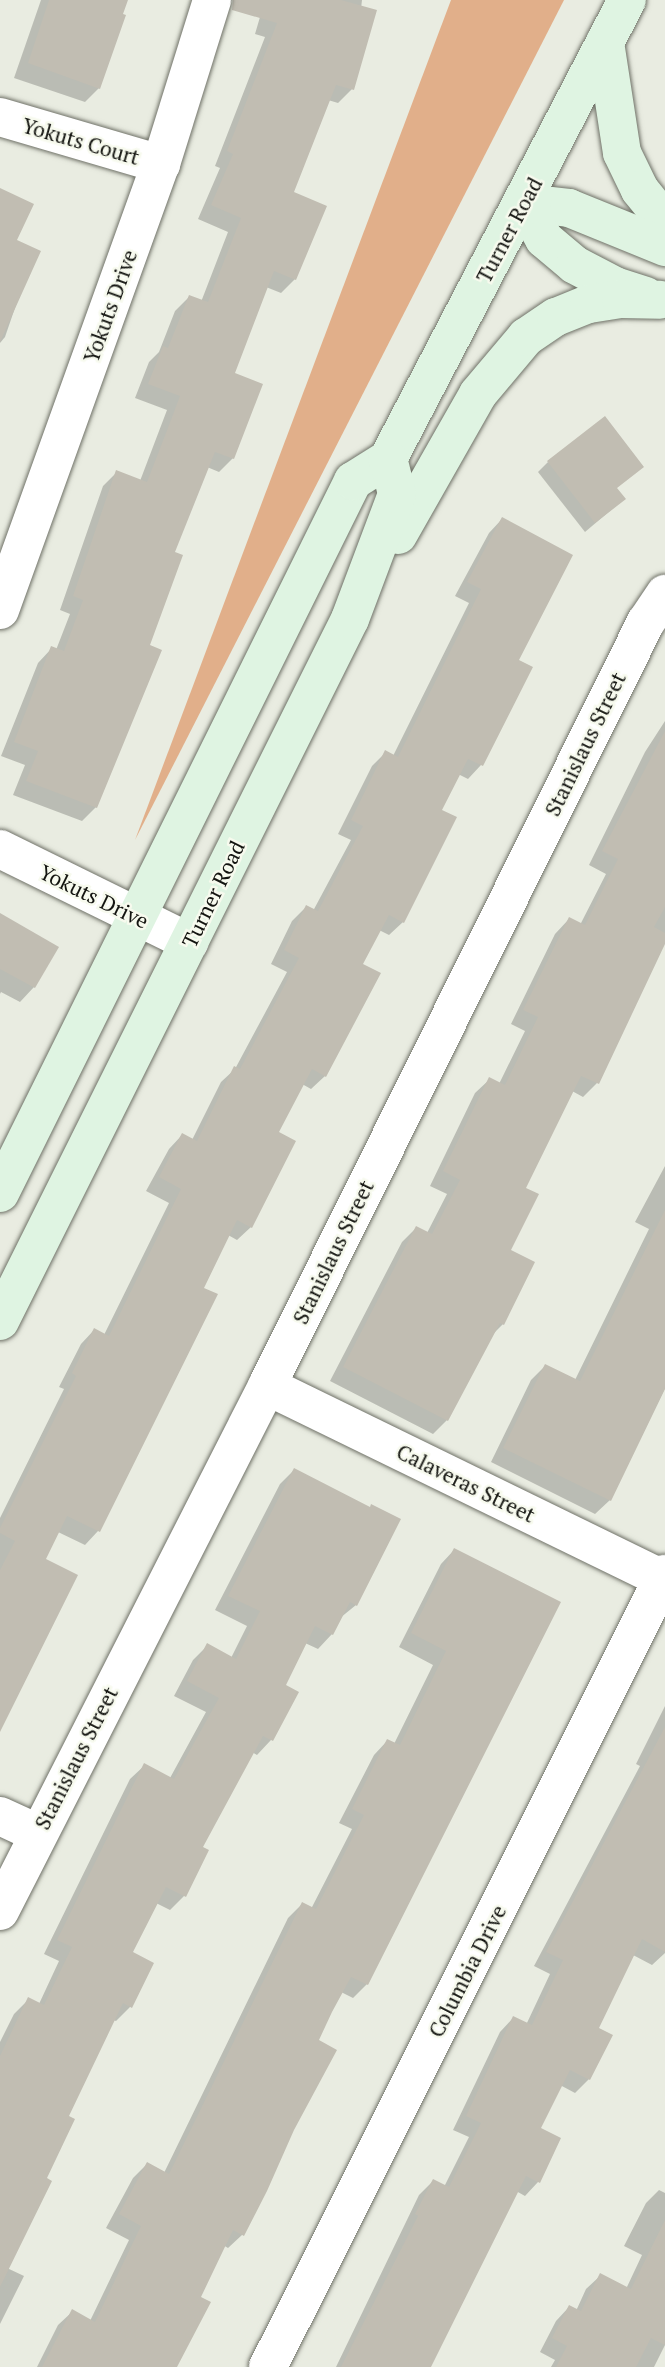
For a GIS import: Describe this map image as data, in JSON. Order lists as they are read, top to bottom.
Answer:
{
  "streets": {
    "main road": ["Turner Road"],
    "street": [
      "Yokuts Court",
      "Yokuts Drive",
      "Stanislaus Street",
      "Calaveras Street",
      "Columbia Drive"
    ]
  },
  "crossings": [
    ["Yokuts Court", "Yokuts Drive"],
    ["Turner Road", "Yokuts Drive"],
    ["Stanislaus Street", "Calaveras Street"],
    ["Calaveras Street", "Columbia Drive"]
  ]
}
